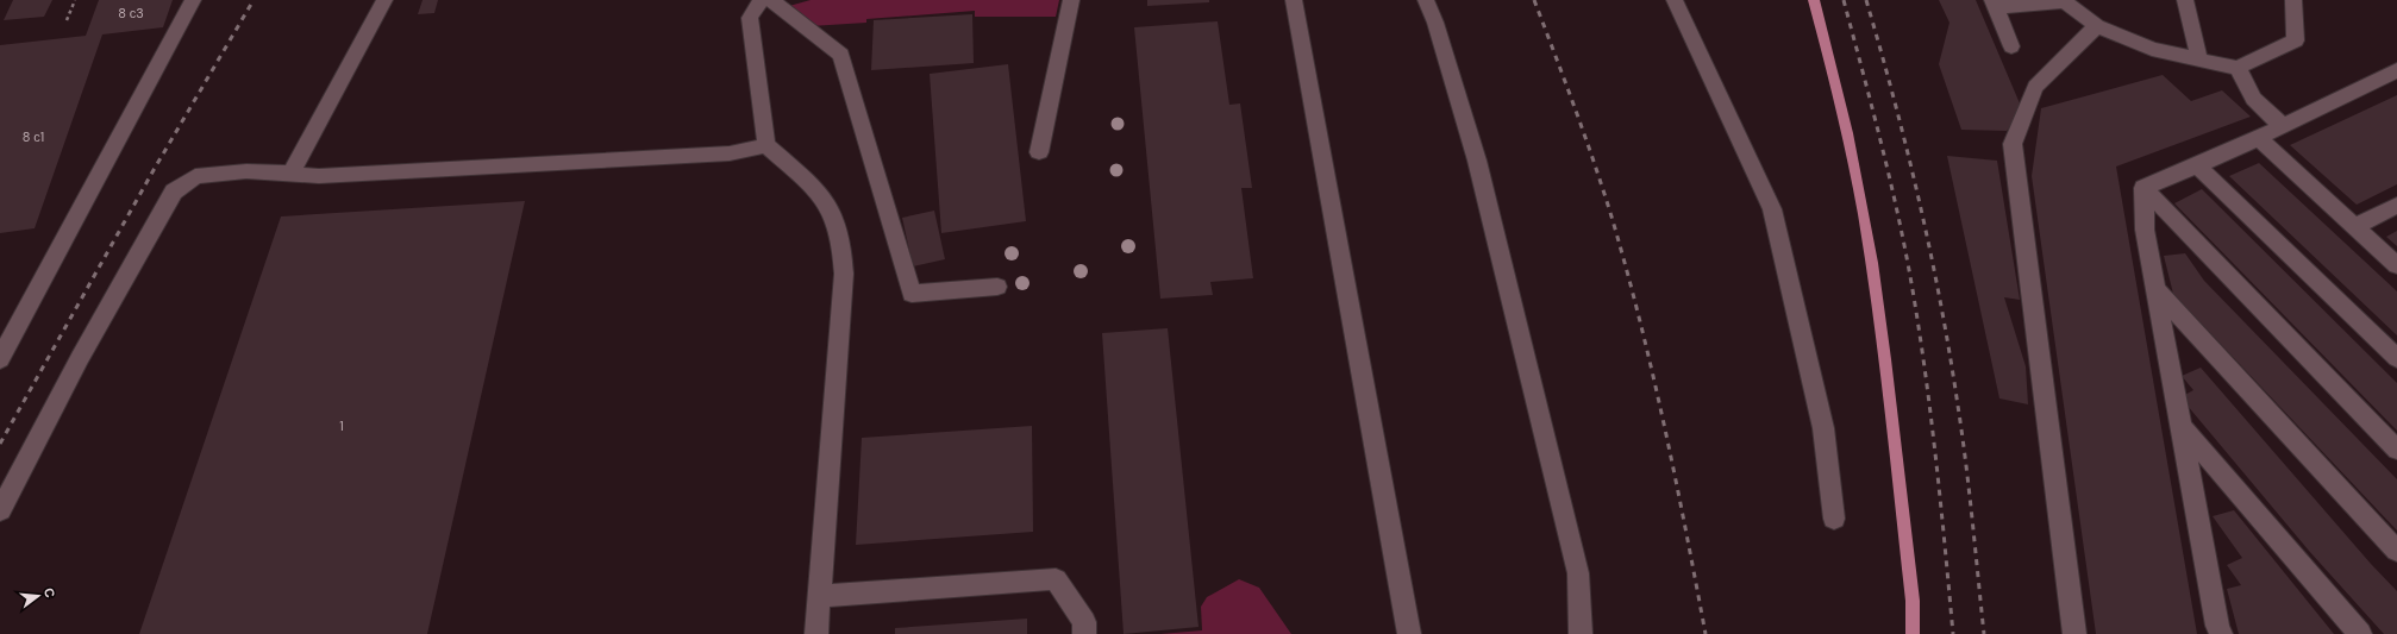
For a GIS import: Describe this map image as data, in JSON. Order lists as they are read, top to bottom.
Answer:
{
  "house_numbers": ["8 с3", "8 с1", "1"],
  "north": "right"
}
